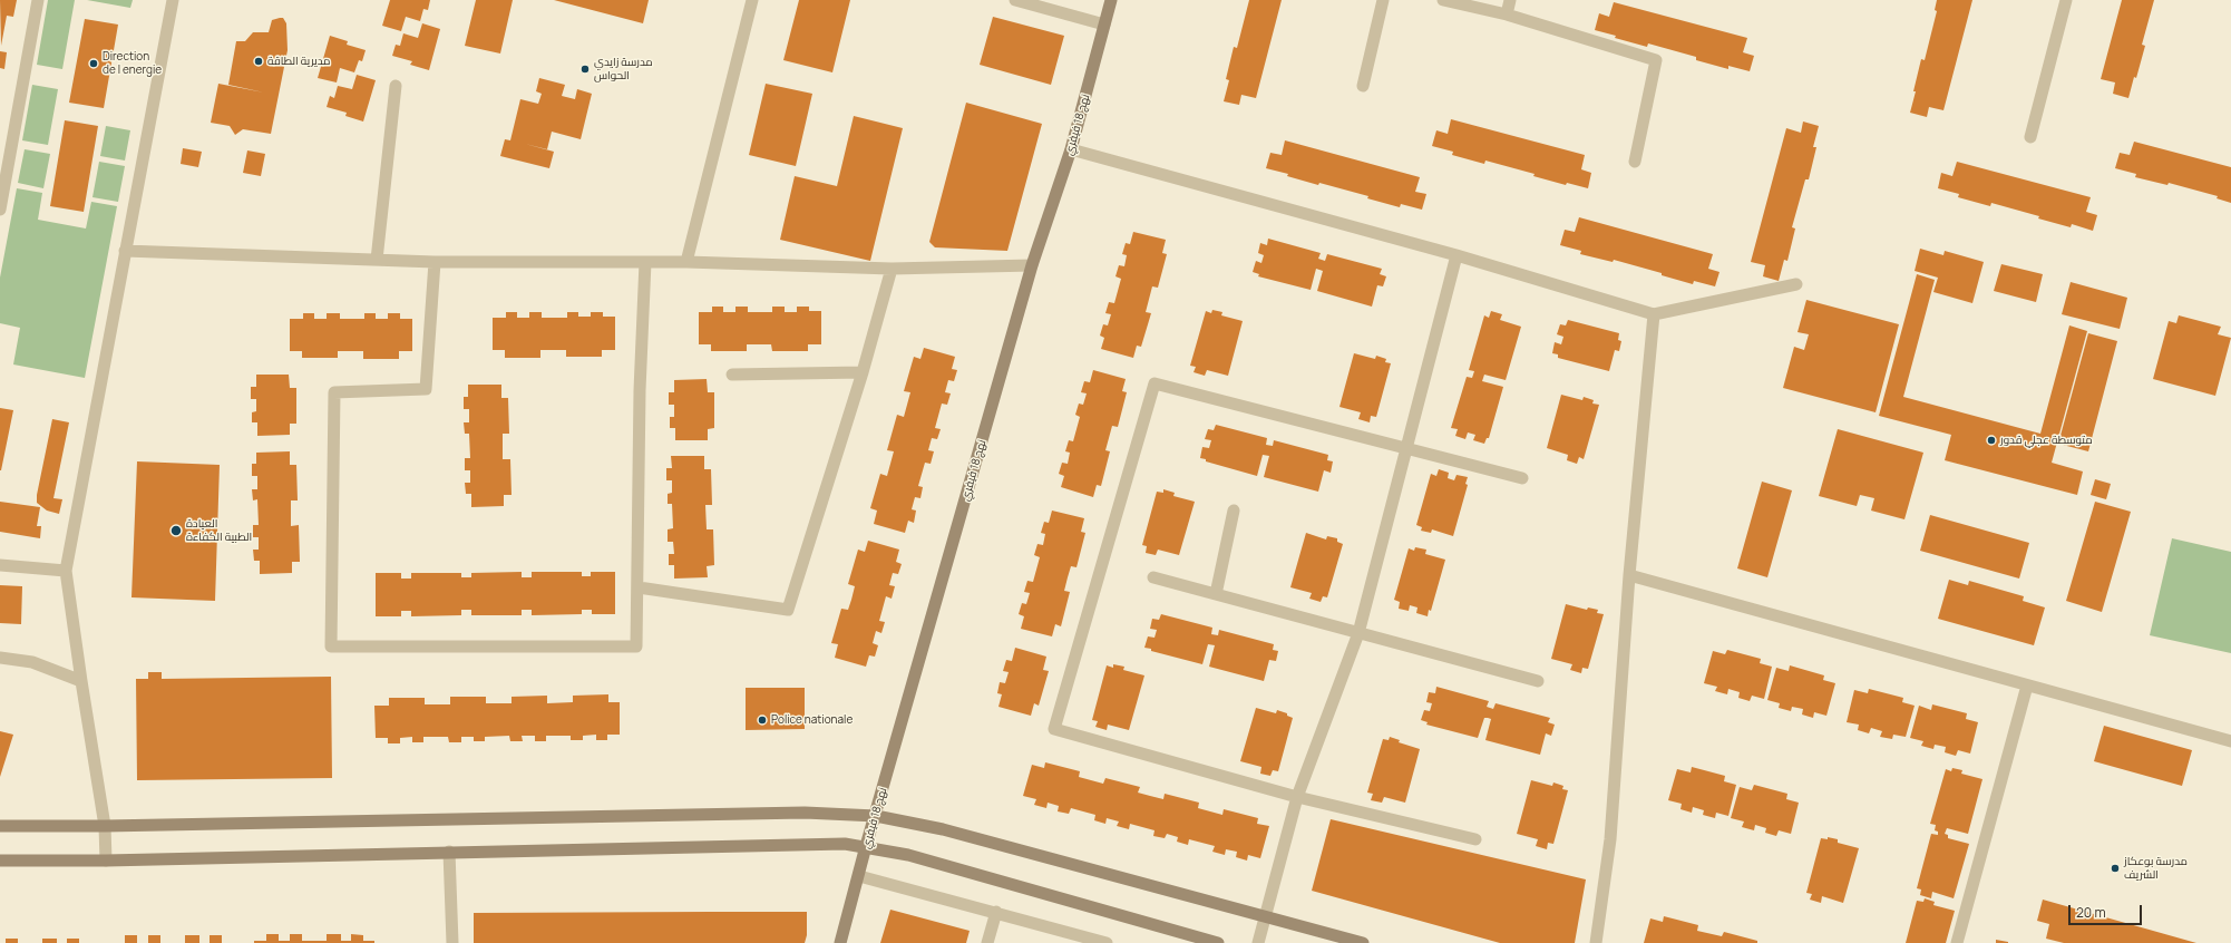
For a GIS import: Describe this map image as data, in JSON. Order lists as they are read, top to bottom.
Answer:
{
  "streets": {
    "main road": ["نهج 18 فيفري"]
  },
  "places": [
    "مديرية الطاقة",
    "Direction de l energie",
    "مدرسة زايدي الحواس",
    "متوسطة عجلي قدور",
    "العيادة الطبية الكفاءة",
    "Police nationale",
    "مدرسة بوعكاز الشريف"
  ],
  "scale_bar": "20 m"
}
